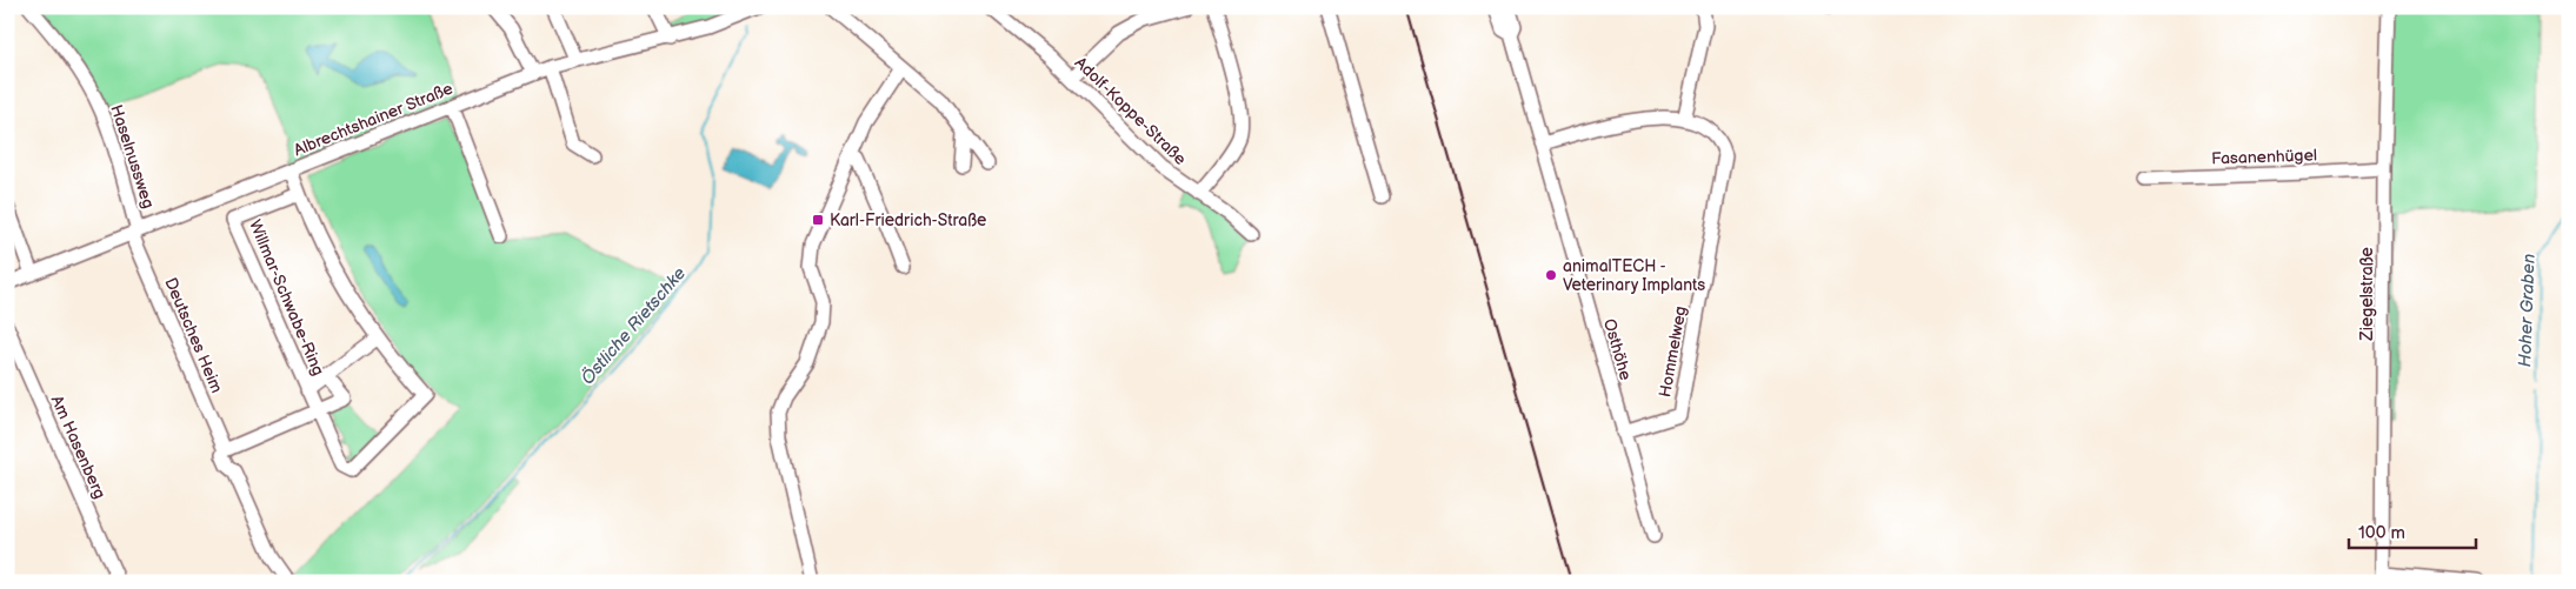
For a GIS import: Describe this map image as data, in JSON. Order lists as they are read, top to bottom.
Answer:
{
  "streets": {
    "street": [
      "Adolf-Koppe-Straße",
      "Albrechtshainer Straße",
      "Haselnussweg",
      "Fasanenhügel",
      "Ziegelstraße",
      "Willmar-Schwabe-Ring",
      "Deutsches Heim",
      "Osthöhe",
      "Hommelweg",
      "Am Hasenberg"
    ]
  },
  "crossings": [
    ["Albrechtshainer Straße", "Haselnussweg"],
    ["Albrechtshainer Straße", "Willmar-Schwabe-Ring"],
    ["Albrechtshainer Straße", "Deutsches Heim"],
    ["Haselnussweg", "Deutsches Heim"],
    ["Fasanenhügel", "Ziegelstraße"],
    ["Osthöhe", "Hommelweg"]
  ],
  "water": ["Hoher Graben", "Östliche Rietschke"],
  "places": {
    "transit": ["Karl-Friedrich-Straße"],
    "other": ["animalTECH - Veterinary Implants"]
  },
  "scale_bar": "100 m"
}
